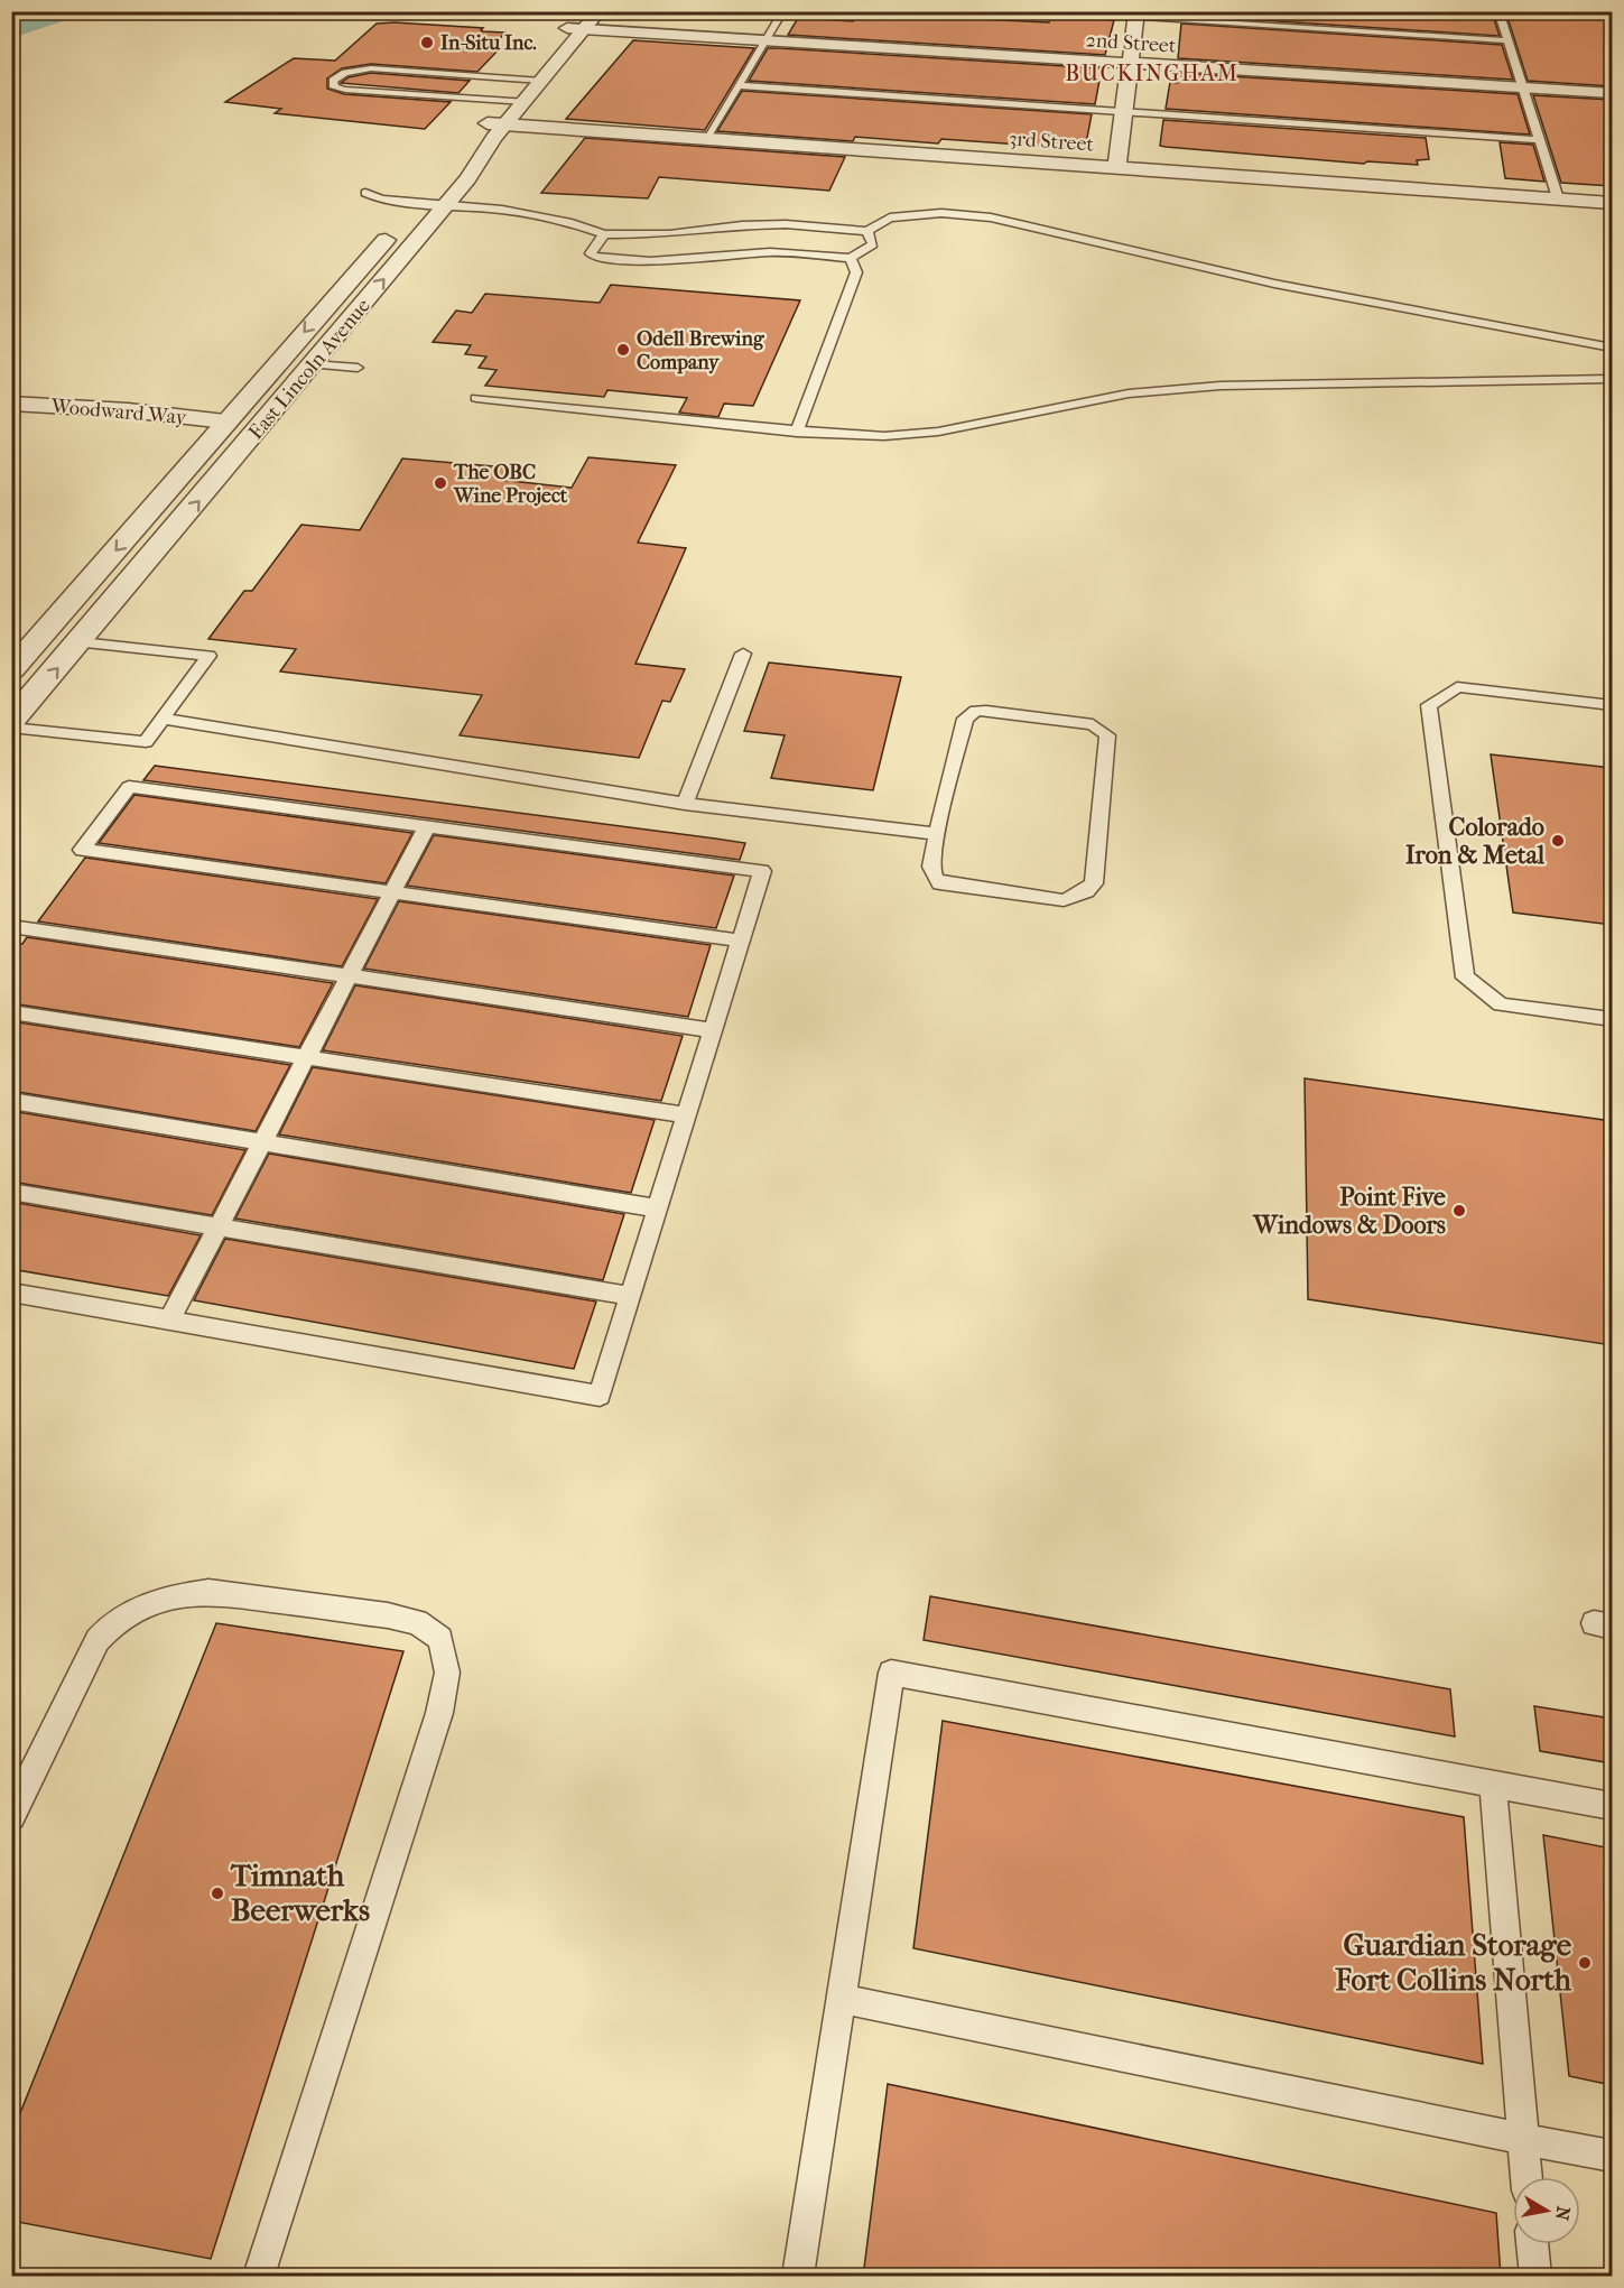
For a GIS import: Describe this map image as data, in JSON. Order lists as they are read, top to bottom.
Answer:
{
  "streets": {
    "street": [
      "2nd Street",
      "3rd Street",
      "East Lincoln Avenue",
      "Woodward Way"
    ]
  },
  "crossings": [
    ["2nd Street", "East Lincoln Avenue"],
    ["3rd Street", "East Lincoln Avenue"],
    ["East Lincoln Avenue", "Woodward Way"]
  ],
  "districts": ["BUCKINGHAM"],
  "places": [
    "In-Situ Inc.",
    "Odell Brewing Company",
    "The OBC Wine Project",
    "Colorado Iron & Metal",
    "Point Five Windows & Doors",
    "Timnath Beerwerks",
    "Guardian Storage Fort Collins North"
  ],
  "north": "right"
}
